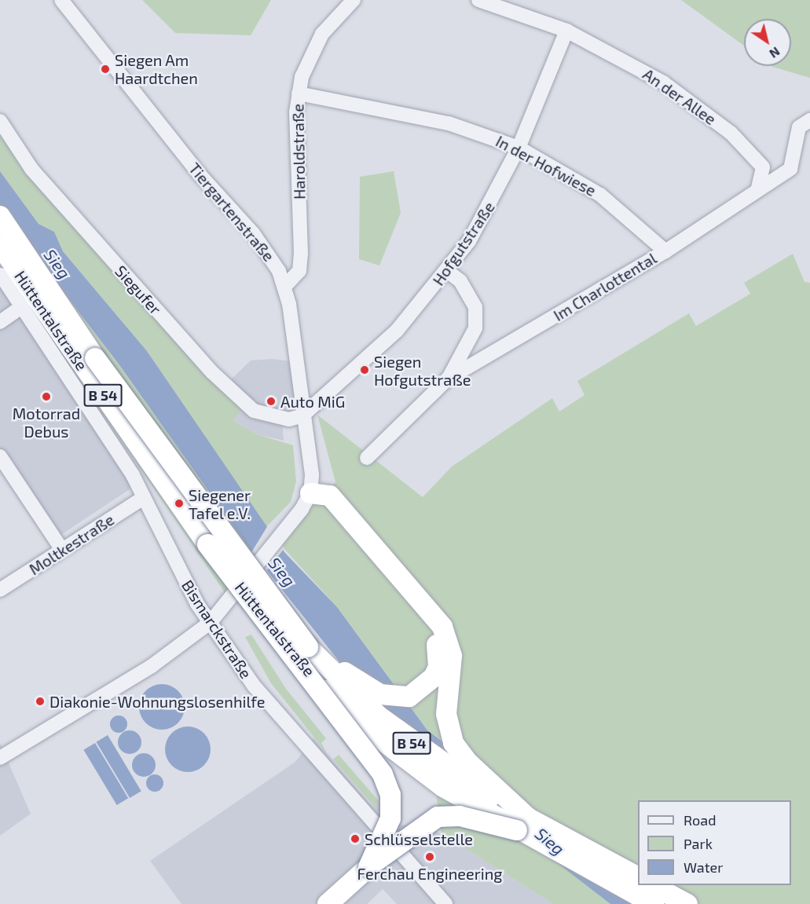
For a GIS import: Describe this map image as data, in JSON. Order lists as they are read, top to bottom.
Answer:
{
  "streets": {
    "highway": ["Hüttentalstraße", "B 54"],
    "street": [
      "An der Allee",
      "Haroldstraße",
      "In der Hofwiese",
      "Tiergartenstraße",
      "Hofgutstraße",
      "Im Charlottental",
      "Siegufer",
      "Moltkestraße",
      "Bismarckstraße"
    ]
  },
  "crossings": [
    ["An der Allee", "Hofgutstraße"],
    ["An der Allee", "Im Charlottental"],
    ["Haroldstraße", "In der Hofwiese"],
    ["Haroldstraße", "Tiergartenstraße"],
    ["In der Hofwiese", "Hofgutstraße"],
    ["In der Hofwiese", "Im Charlottental"],
    ["Tiergartenstraße", "Hofgutstraße"],
    ["Tiergartenstraße", "Siegufer"],
    ["Hofgutstraße", "Im Charlottental"],
    ["Hofgutstraße", "Siegufer"],
    ["Moltkestraße", "Bismarckstraße"]
  ],
  "water": ["Sieg"],
  "places": [
    "Siegen Am Haardtchen",
    "Siegen Hofgutstraße",
    "Motorrad Debus",
    "Auto MiG",
    "Siegener Tafel e.V.",
    "Diakonie-Wohnungslosenhilfe",
    "Schlüsselstelle",
    "Ferchau Engineering"
  ],
  "legend": ["Road", "Park", "Water"],
  "north": "bottom right"
}
